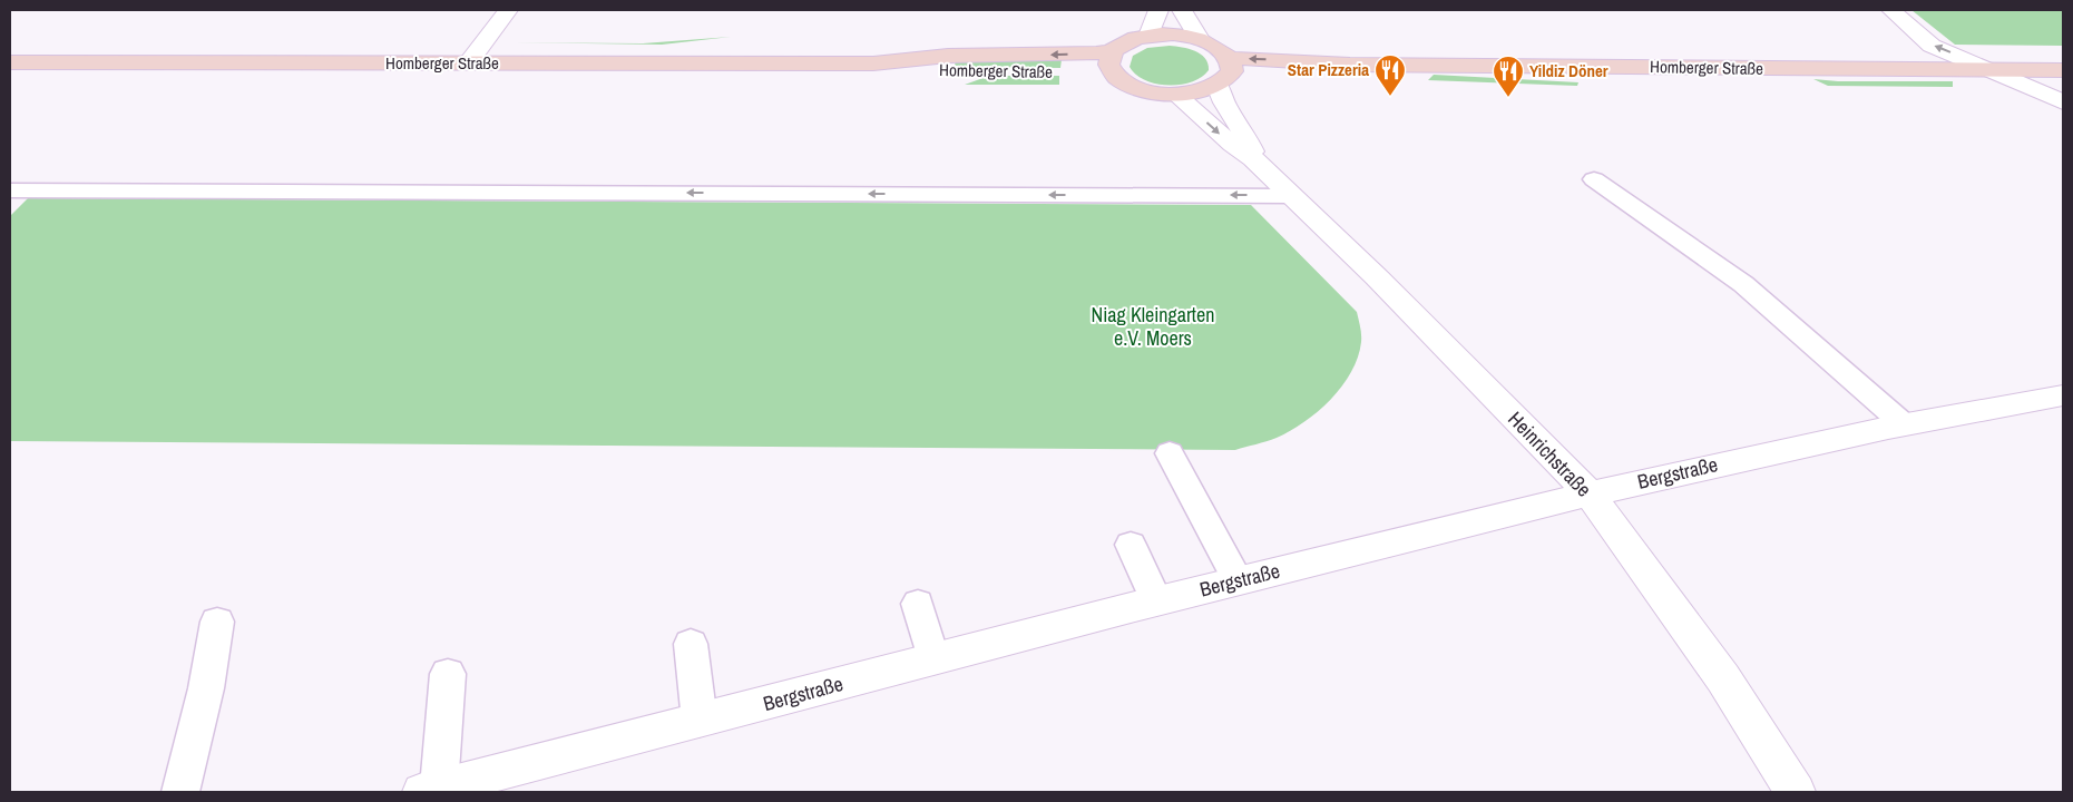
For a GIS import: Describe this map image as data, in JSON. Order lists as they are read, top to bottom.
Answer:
{
  "streets": {
    "main road": ["Homberger Straße"],
    "street": ["Heinrichstraße", "Bergstraße"]
  },
  "crossings": [
    ["Homberger Straße", "Heinrichstraße"],
    ["Heinrichstraße", "Bergstraße"]
  ],
  "parks": ["Niag Kleingarten e.V. Moers"],
  "places": {
    "restaurant": ["Star Pizzeria", "Yildiz Döner"]
  }
}
